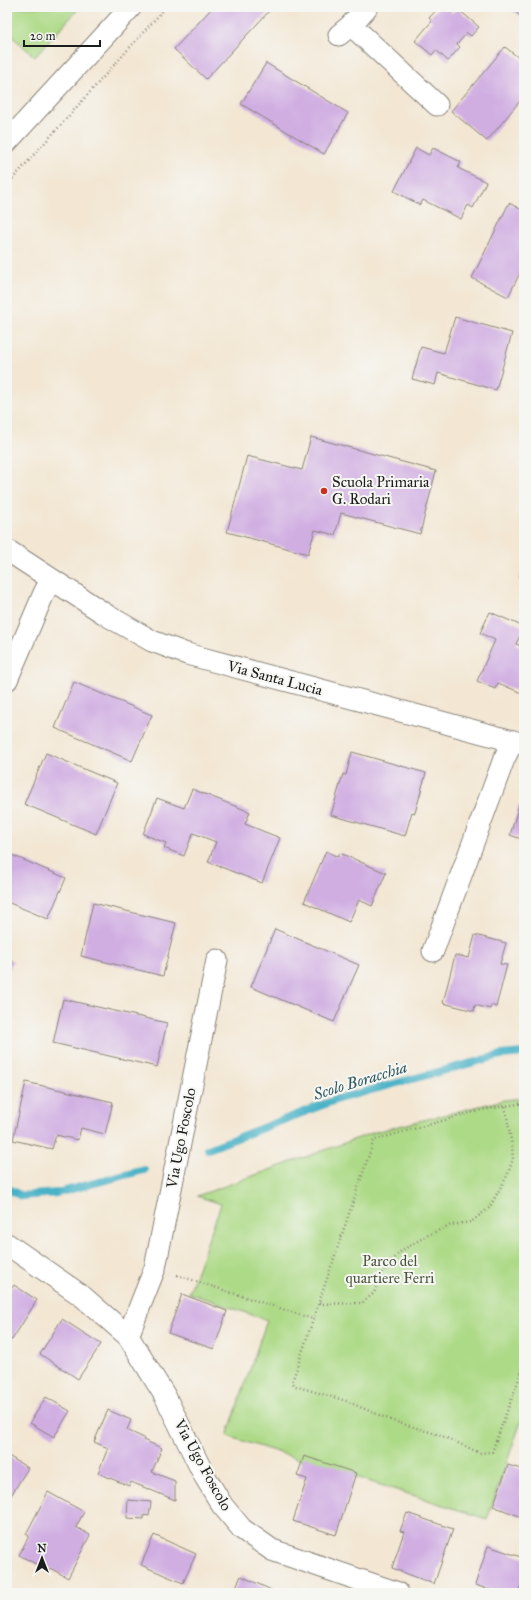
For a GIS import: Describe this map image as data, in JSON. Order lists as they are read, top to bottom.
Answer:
{
  "streets": {
    "street": ["Via Santa Lucia", "Via Ugo Foscolo"]
  },
  "water": ["Scolo Boracchia"],
  "parks": ["Parco del quartiere Ferri"],
  "places": ["Scuola Primaria G. Rodari"],
  "scale_bar": "20 m",
  "north": "top"
}
